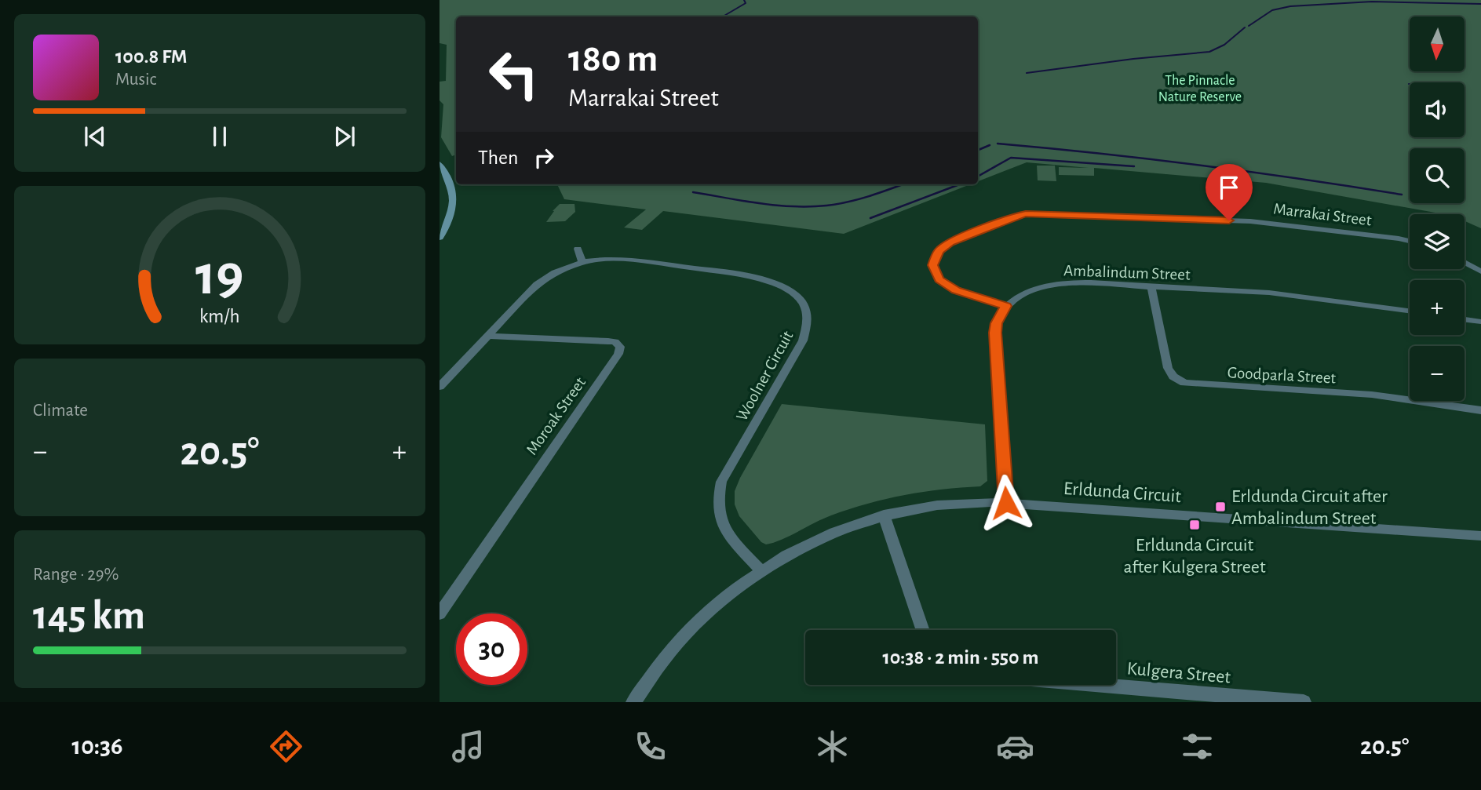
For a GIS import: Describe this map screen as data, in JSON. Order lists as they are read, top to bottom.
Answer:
{
  "streets": {
    "street": [
      "Marrakai Street",
      "Ambalindum Street",
      "Goodparla Street",
      "Woolner Circuit",
      "Moroak Street",
      "Erldunda Circuit",
      "Kulgera Street"
    ]
  },
  "crossings": [
    ["Marrakai Street", "Ambalindum Street"],
    ["Ambalindum Street", "Goodparla Street"],
    ["Woolner Circuit", "Moroak Street"],
    ["Woolner Circuit", "Erldunda Circuit"]
  ],
  "parks": ["The Pinnacle Nature Reserve"],
  "places": {
    "transit": ["Erldunda Circuit after Ambalindum Street", "Erldunda Circuit after Kulgera Street"]
  },
  "north": "bottom",
  "page": {
    "map_buttons": ["+", "−"],
    "turn": ["180 m", "Marrakai Street"],
    "song": ["100.8 FM", "Music"],
    "then": "Then",
    "tile": [
      "Climate",
      ["Range · 29%", "145 km"]
    ],
    "heat": ["−", "20.5°", "+"],
    "limit": "30",
    "trip": "10:38 · 2 min · 550 m",
    "tabs": ["10:36", "20.5°"],
    "gauge": ["19", "km/h"]
  }
}
